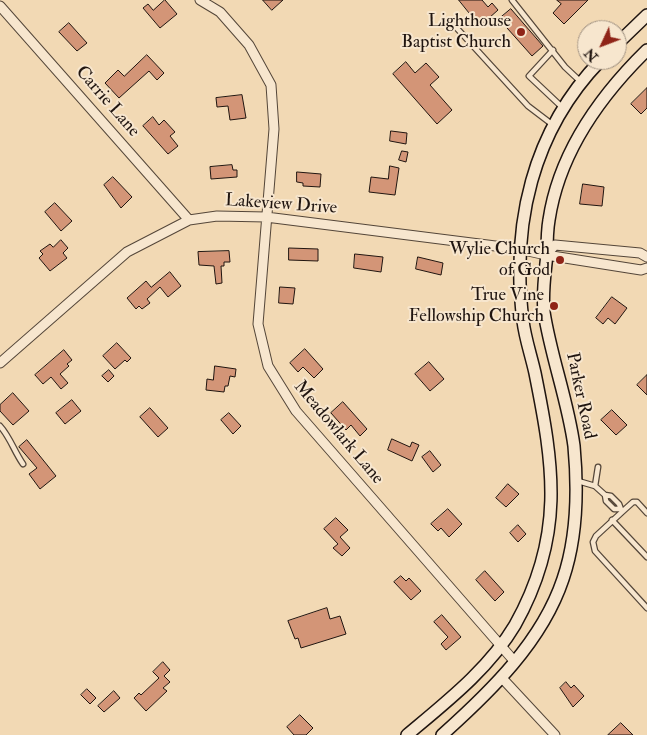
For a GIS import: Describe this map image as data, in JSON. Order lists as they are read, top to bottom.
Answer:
{
  "streets": {
    "main road": ["Parker Road"],
    "street": ["Carrie Lane", "Lakeview Drive", "Meadowlark Lane"]
  },
  "crossings": [
    ["Carrie Lane", "Lakeview Drive"],
    ["Lakeview Drive", "Parker Road"],
    ["Lakeview Drive", "Meadowlark Lane"],
    ["Parker Road", "Meadowlark Lane"]
  ],
  "places": ["Lighthouse Baptist Church", "Wylie Church of God", "True Vine Fellowship Church"],
  "north": "bottom left"
}
